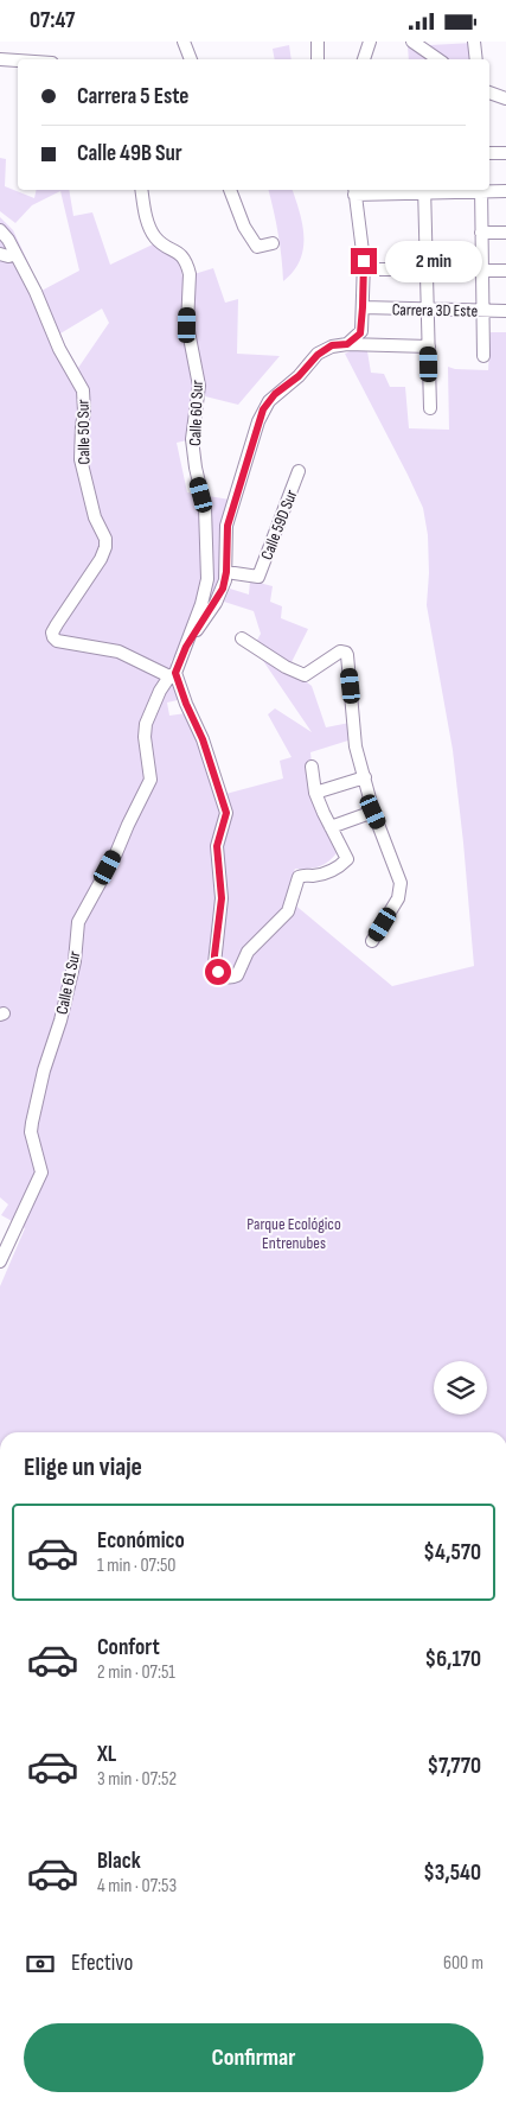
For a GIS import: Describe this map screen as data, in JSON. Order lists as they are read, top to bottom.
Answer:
{
  "streets": {
    "street": [
      "Carrera 3D Este",
      "Calle 60 Sur",
      "Calle 50 Sur",
      "Calle 59D Sur",
      "Calle 61 Sur"
    ]
  },
  "crossings": [
    ["Calle 60 Sur", "Calle 50 Sur"],
    ["Calle 60 Sur", "Calle 61 Sur"],
    ["Calle 50 Sur", "Calle 61 Sur"]
  ],
  "parks": ["Parque Ecológico Entrenubes"],
  "page": {
    "status": "07:47",
    "banner": ["Carrera 5 Este", "Calle 49B Sur"],
    "bubble": "2 min",
    "heading": "Elige un viaje",
    "list": [
      {
        "name": "Económico",
        "note": "1 min · 07:50",
        "value": "$4,570"
      },
      {
        "name": "Confort",
        "note": "2 min · 07:51",
        "value": "$6,170"
      },
      {
        "name": "XL",
        "note": "3 min · 07:52",
        "value": "$7,770"
      },
      {
        "name": "Black",
        "note": "4 min · 07:53",
        "value": "$3,540"
      }
    ],
    "pay": ["Efectivo", "600 m"],
    "buttons": "Confirmar"
  }
}
